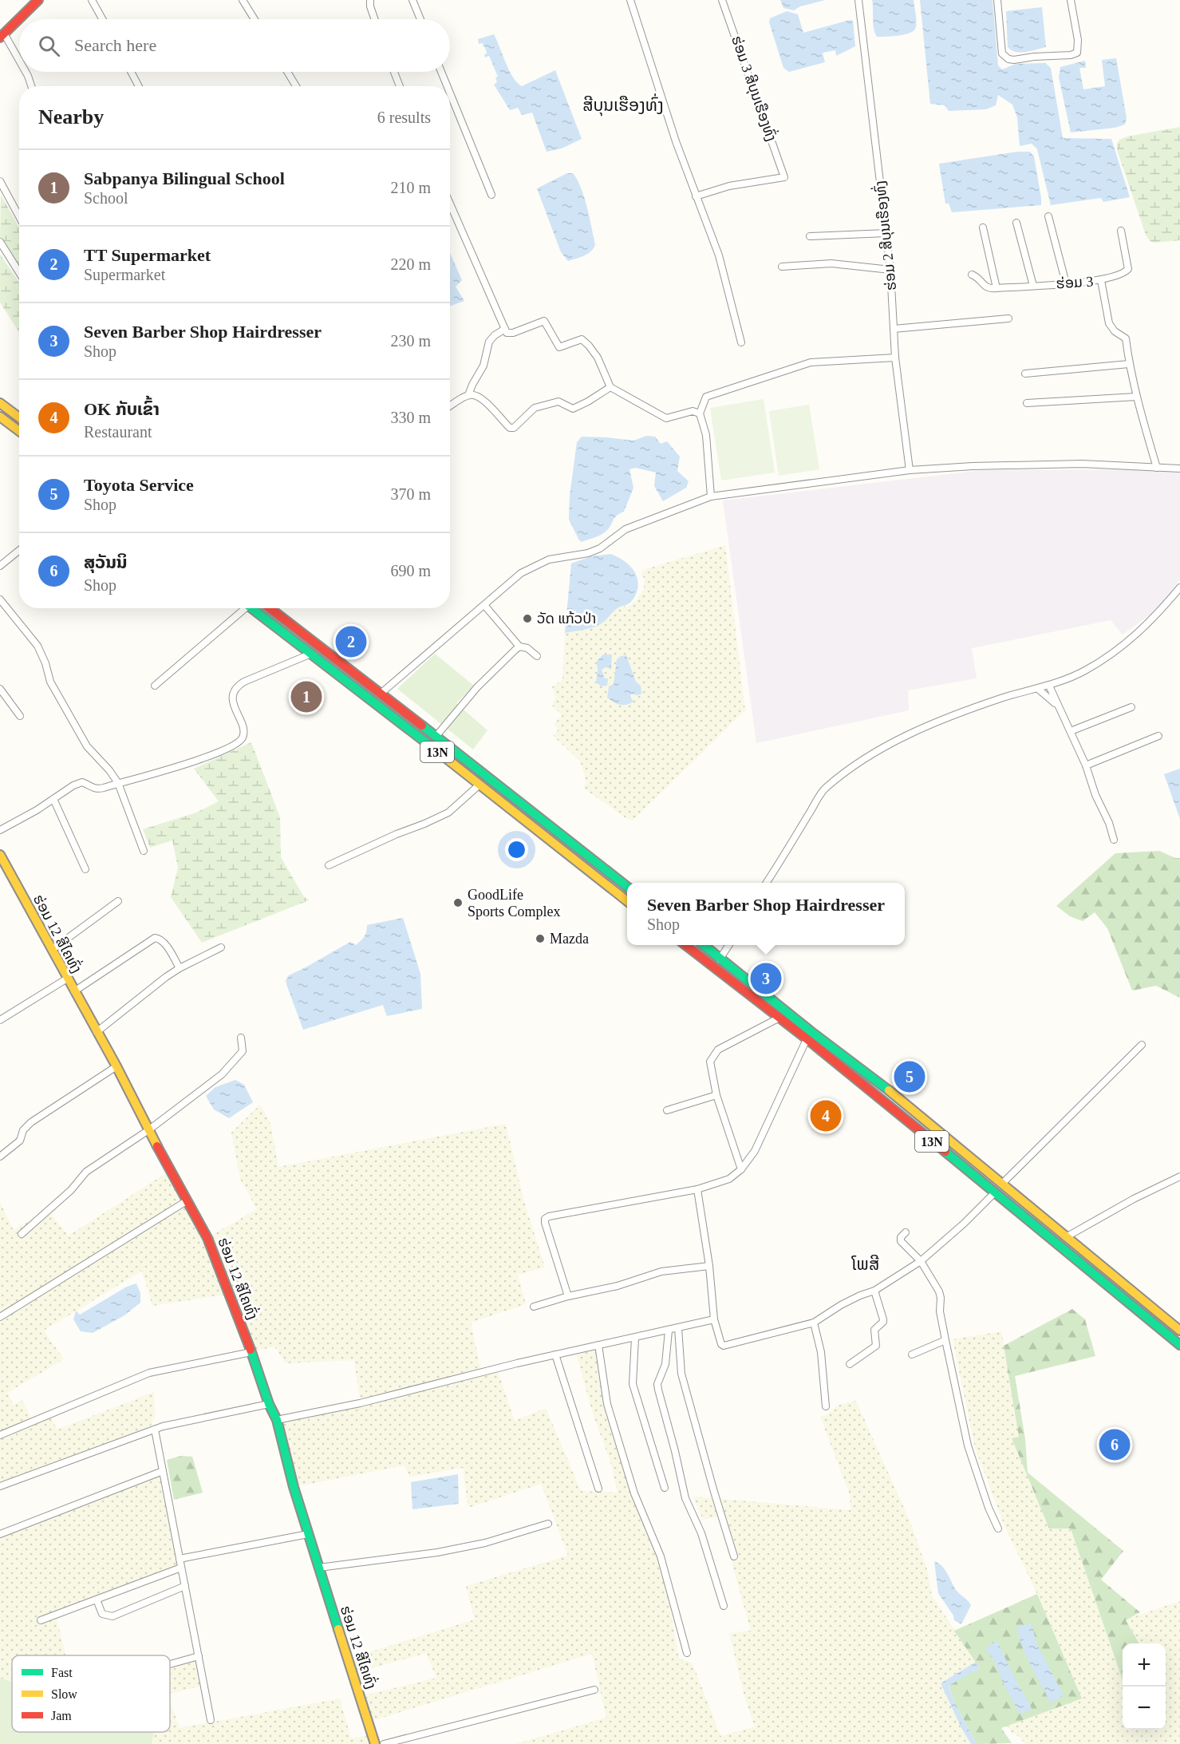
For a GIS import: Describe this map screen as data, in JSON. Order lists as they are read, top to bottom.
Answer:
{
  "streets": {
    "main road": ["13N", "ຮ່ອມ 12 ສີໄຄທົ່ງ"],
    "street": ["ຮ່ອມ 3 ສີບຸນເຮືອງທົ່ງ", "ຮ່ອມ 2 ສີບຸນເຮືອງທົ່ງ", "ຮ່ອມ 3"]
  },
  "districts": ["ສີບຸນເຮືອງທົ່ງ", "ໂພສີ"],
  "places": ["ວັດ ແກ້ວປ່າ", "GoodLife Sports Complex", "Mazda"],
  "legend": ["Fast", "Slow", "Jam"],
  "page": {
    "search": "Search here",
    "heading": ["Nearby", "6 results"],
    "list": [
      {
        "mark": "1",
        "name": "Sabpanya Bilingual School",
        "note": "School",
        "value": "210 m"
      },
      {
        "mark": "2",
        "name": "TT Supermarket",
        "note": "Supermarket",
        "value": "220 m"
      },
      {
        "mark": "3",
        "name": "Seven Barber Shop Hairdresser",
        "note": "Shop",
        "value": "230 m"
      },
      {
        "mark": "4",
        "name": "OK ກັບເຂົ້າ",
        "note": "Restaurant",
        "value": "330 m"
      },
      {
        "mark": "5",
        "name": "Toyota Service",
        "note": "Shop",
        "value": "370 m"
      },
      {
        "mark": "6",
        "name": "ສຸວັນນິ",
        "note": "Shop",
        "value": "690 m"
      }
    ],
    "pins": [
      "2",
      "1",
      "3",
      "5",
      "4",
      "6"
    ],
    "popup": ["Seven Barber Shop Hairdresser", "Shop"],
    "map_buttons": ["+", "−"]
  }
}
